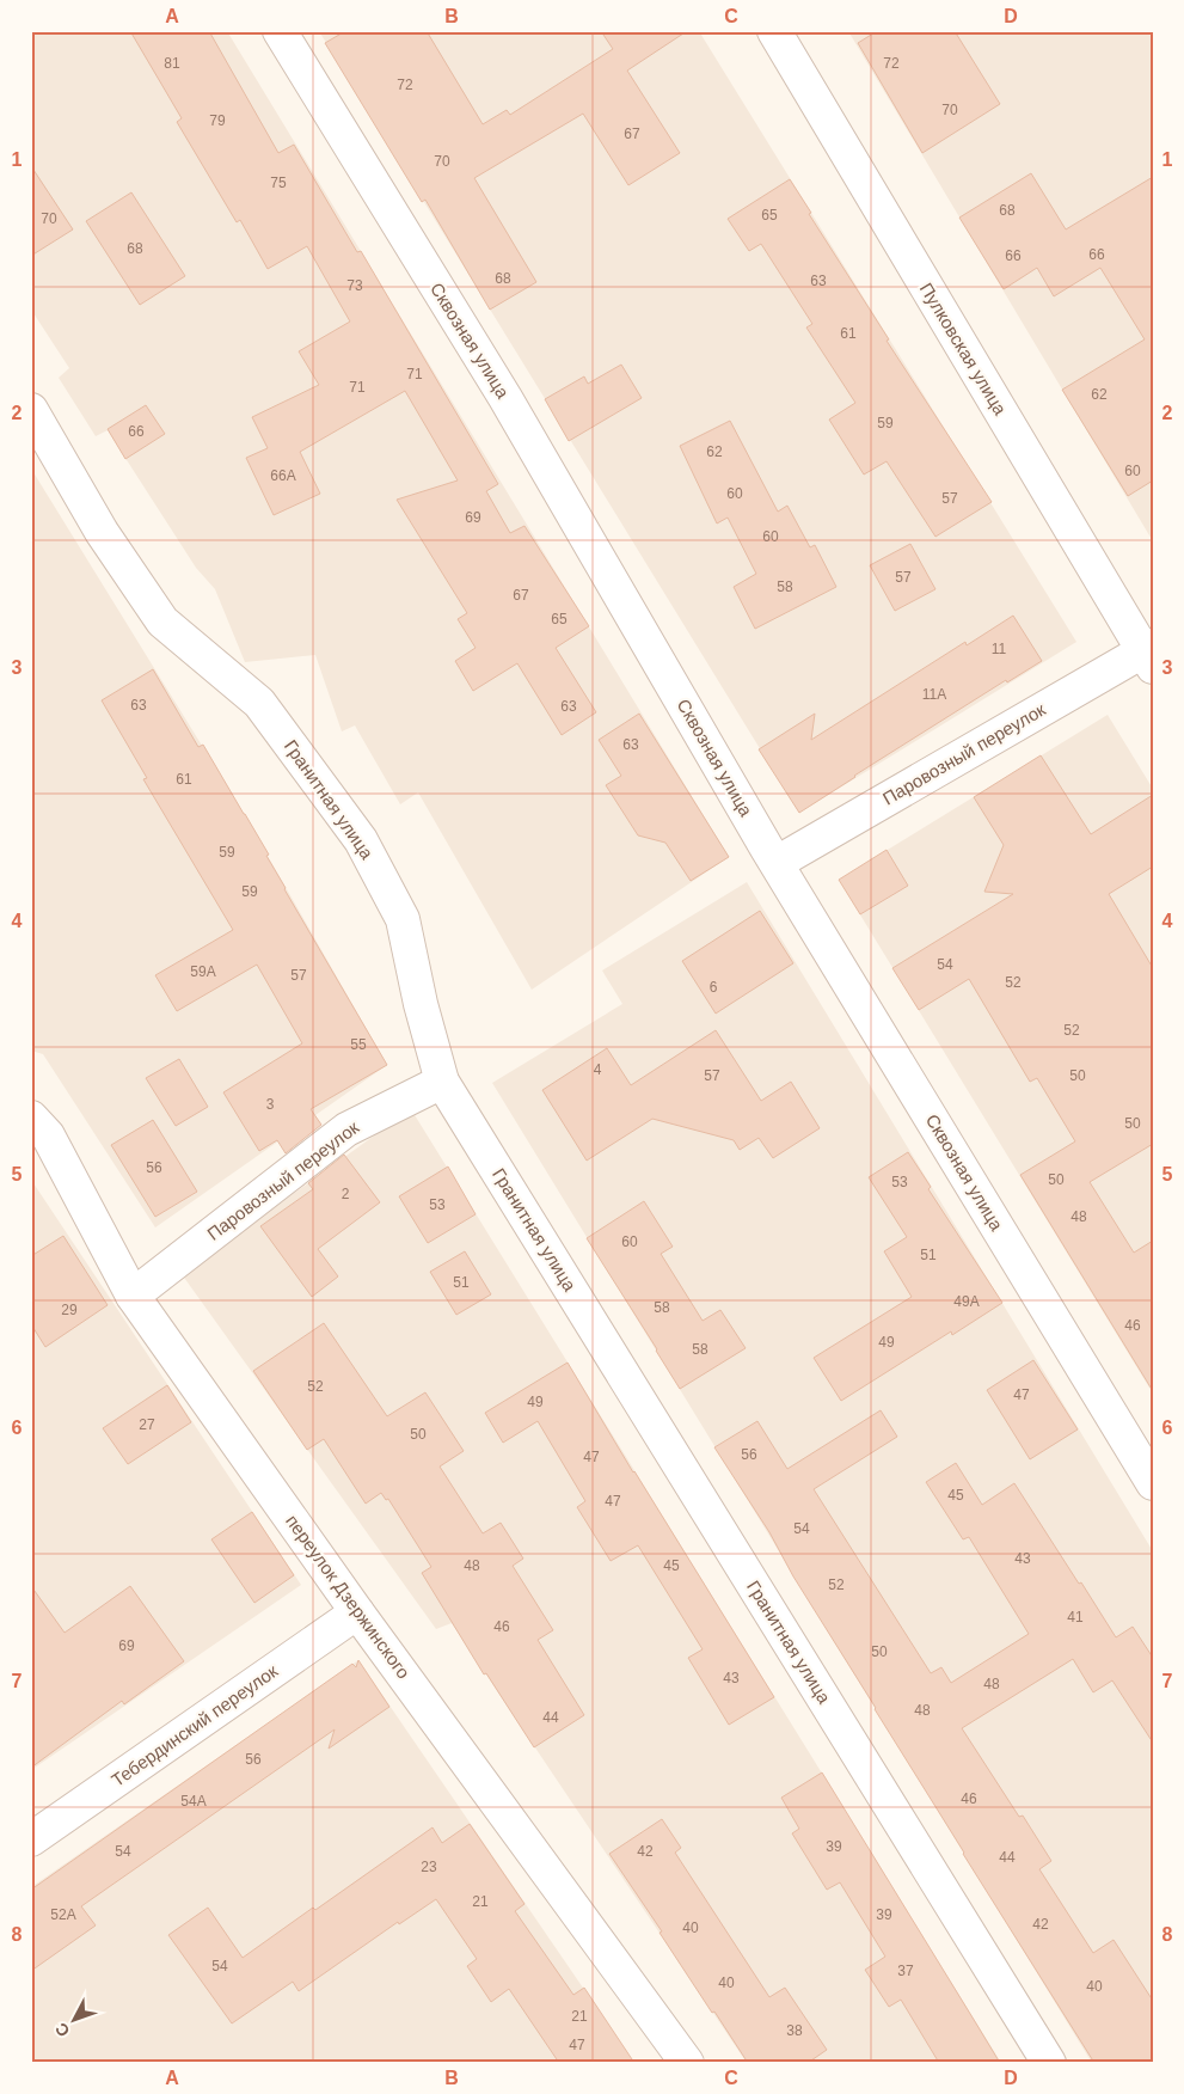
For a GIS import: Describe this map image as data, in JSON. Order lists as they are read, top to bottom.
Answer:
{
  "streets": {
    "street": [
      "Сквозная улица",
      "Пулковская улица",
      "Паровозный переулок",
      "Гранитная улица",
      "переулок Дзержинского",
      "Тебердинский переулок"
    ]
  },
  "crossings": [
    ["Сквозная улица", "Паровозный переулок"],
    ["Пулковская улица", "Паровозный переулок"],
    ["Паровозный переулок", "Гранитная улица"],
    ["Паровозный переулок", "переулок Дзержинского"],
    ["переулок Дзержинского", "Тебердинский переулок"]
  ],
  "house_numbers": [
    "81",
    "72",
    "72",
    "70",
    "79",
    "67",
    "70",
    "75",
    "68",
    "65",
    "70",
    "68",
    "66",
    "66",
    "68",
    "63",
    "73",
    "61",
    "71",
    "71",
    "62",
    "59",
    "66",
    "62",
    "60",
    "66А",
    "60",
    "57",
    "69",
    "60",
    "57",
    "58",
    "67",
    "65",
    "11",
    "11А",
    "63",
    "63",
    "63",
    "61",
    "59",
    "59",
    "54",
    "59А",
    "57",
    "52",
    "6",
    "52",
    "55",
    "4",
    "57",
    "50",
    "3",
    "50",
    "56",
    "50",
    "53",
    "2",
    "53",
    "48",
    "60",
    "51",
    "51",
    "49А",
    "58",
    "29",
    "46",
    "49",
    "58",
    "52",
    "47",
    "49",
    "27",
    "50",
    "56",
    "47",
    "45",
    "47",
    "54",
    "43",
    "48",
    "45",
    "52",
    "41",
    "46",
    "69",
    "50",
    "43",
    "48",
    "48",
    "44",
    "56",
    "46",
    "54А",
    "39",
    "54",
    "42",
    "44",
    "23",
    "21",
    "52А",
    "39",
    "42",
    "40",
    "54",
    "37",
    "40",
    "40",
    "21",
    "38",
    "47"
  ],
  "north": "bottom left",
  "grid": {
    "columns": [
      "A",
      "B",
      "C",
      "D"
    ],
    "rows": [
      "1",
      "2",
      "3",
      "4",
      "5",
      "6",
      "7",
      "8"
    ]
  }
}
